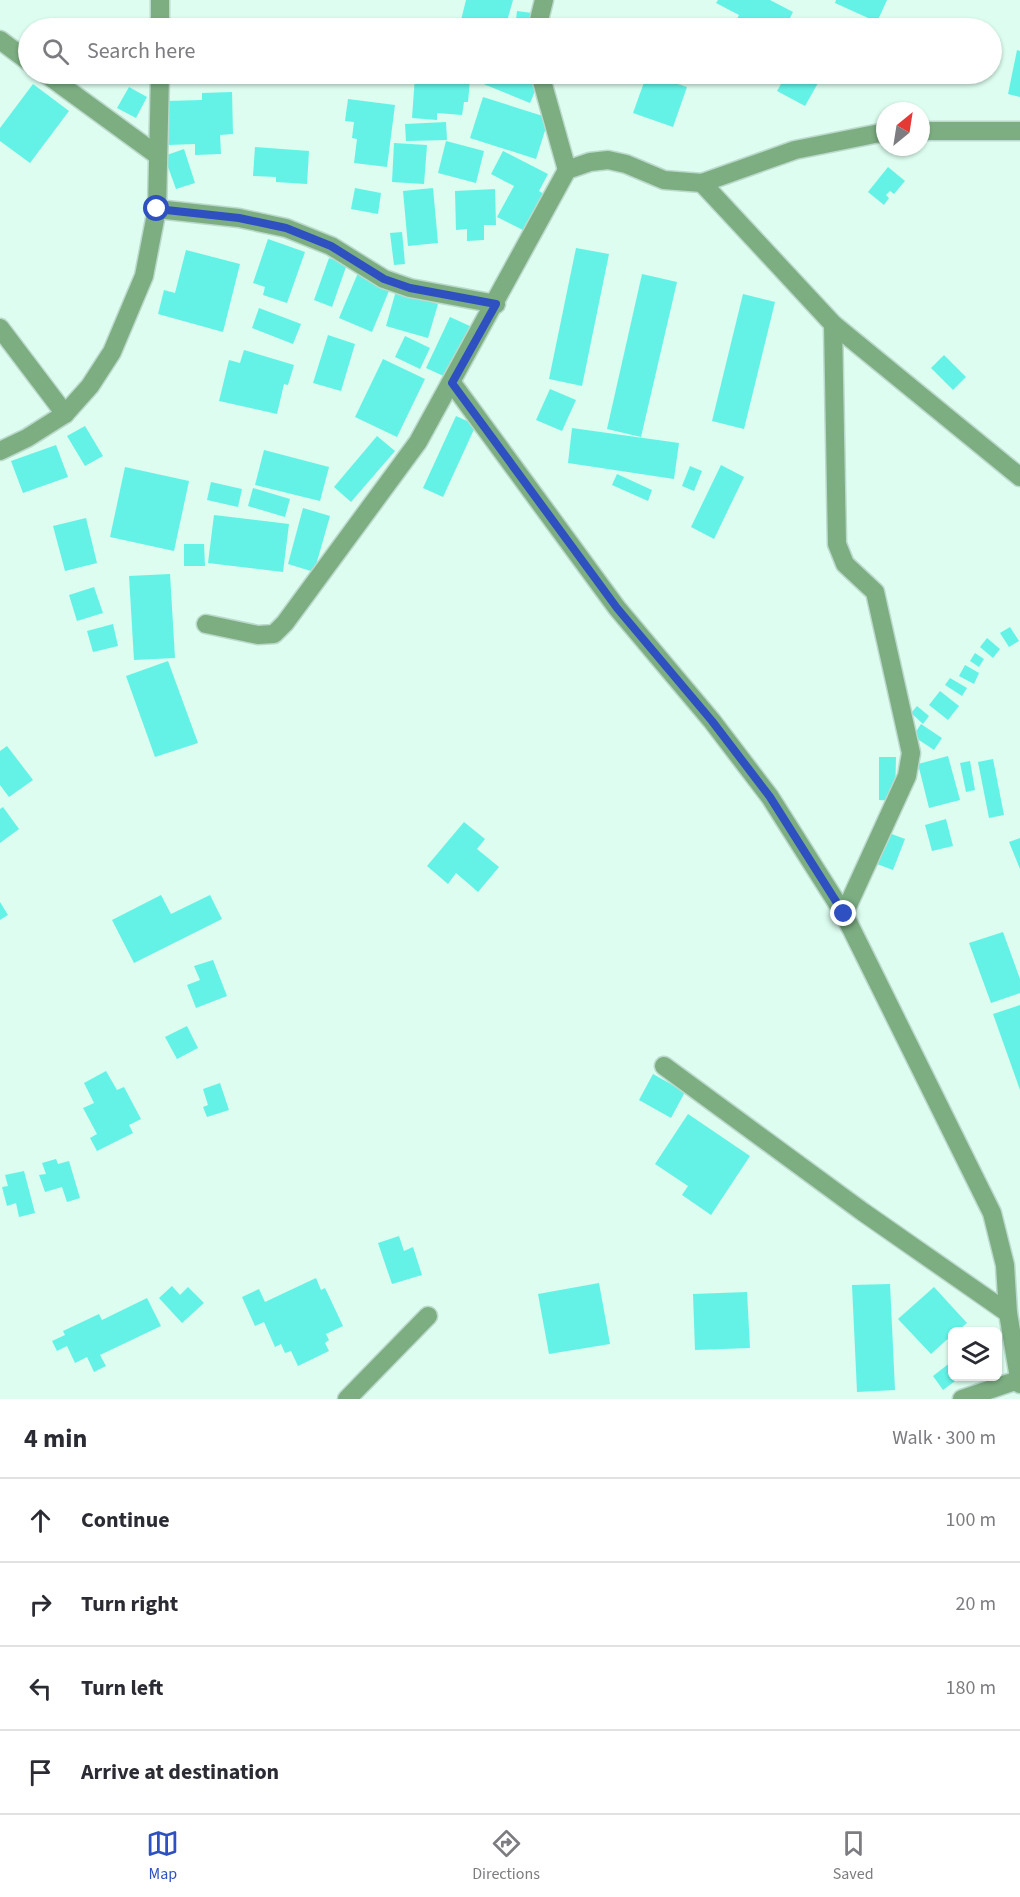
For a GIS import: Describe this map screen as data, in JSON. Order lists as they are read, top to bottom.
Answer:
{
  "north": "top right",
  "page": {
    "search": "Search here",
    "heading": ["4 min", "Walk · 300 m"],
    "list": [
      ["Continue", "100 m"],
      ["Turn right", "20 m"],
      ["Turn left", "180 m"],
      "Arrive at destination"
    ],
    "nav": ["Map", "Directions", "Saved"]
  }
}
